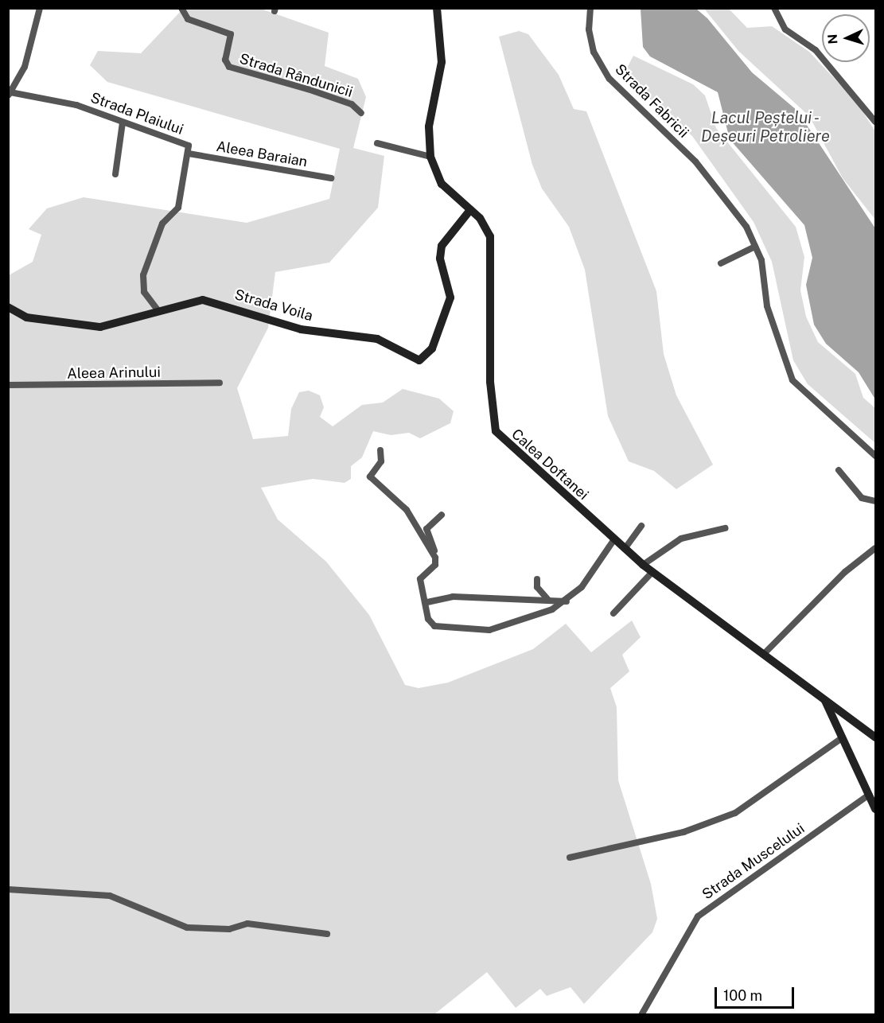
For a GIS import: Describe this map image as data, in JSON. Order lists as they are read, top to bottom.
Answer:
{
  "streets": {
    "main road": ["Strada Voila", "Calea Doftanei"],
    "street": [
      "Strada Rândunicii",
      "Strada Fabricii",
      "Strada Plaiului",
      "Aleea Baraian",
      "Aleea Arinului",
      "Strada Muscelului"
    ]
  },
  "crossings": [
    ["Strada Plaiului", "Aleea Baraian"],
    ["Strada Plaiului", "Strada Voila"],
    ["Strada Voila", "Calea Doftanei"]
  ],
  "water": ["Lacul Peștelui - Deșeuri Petroliere"],
  "scale_bar": "100 m",
  "north": "left"
}
